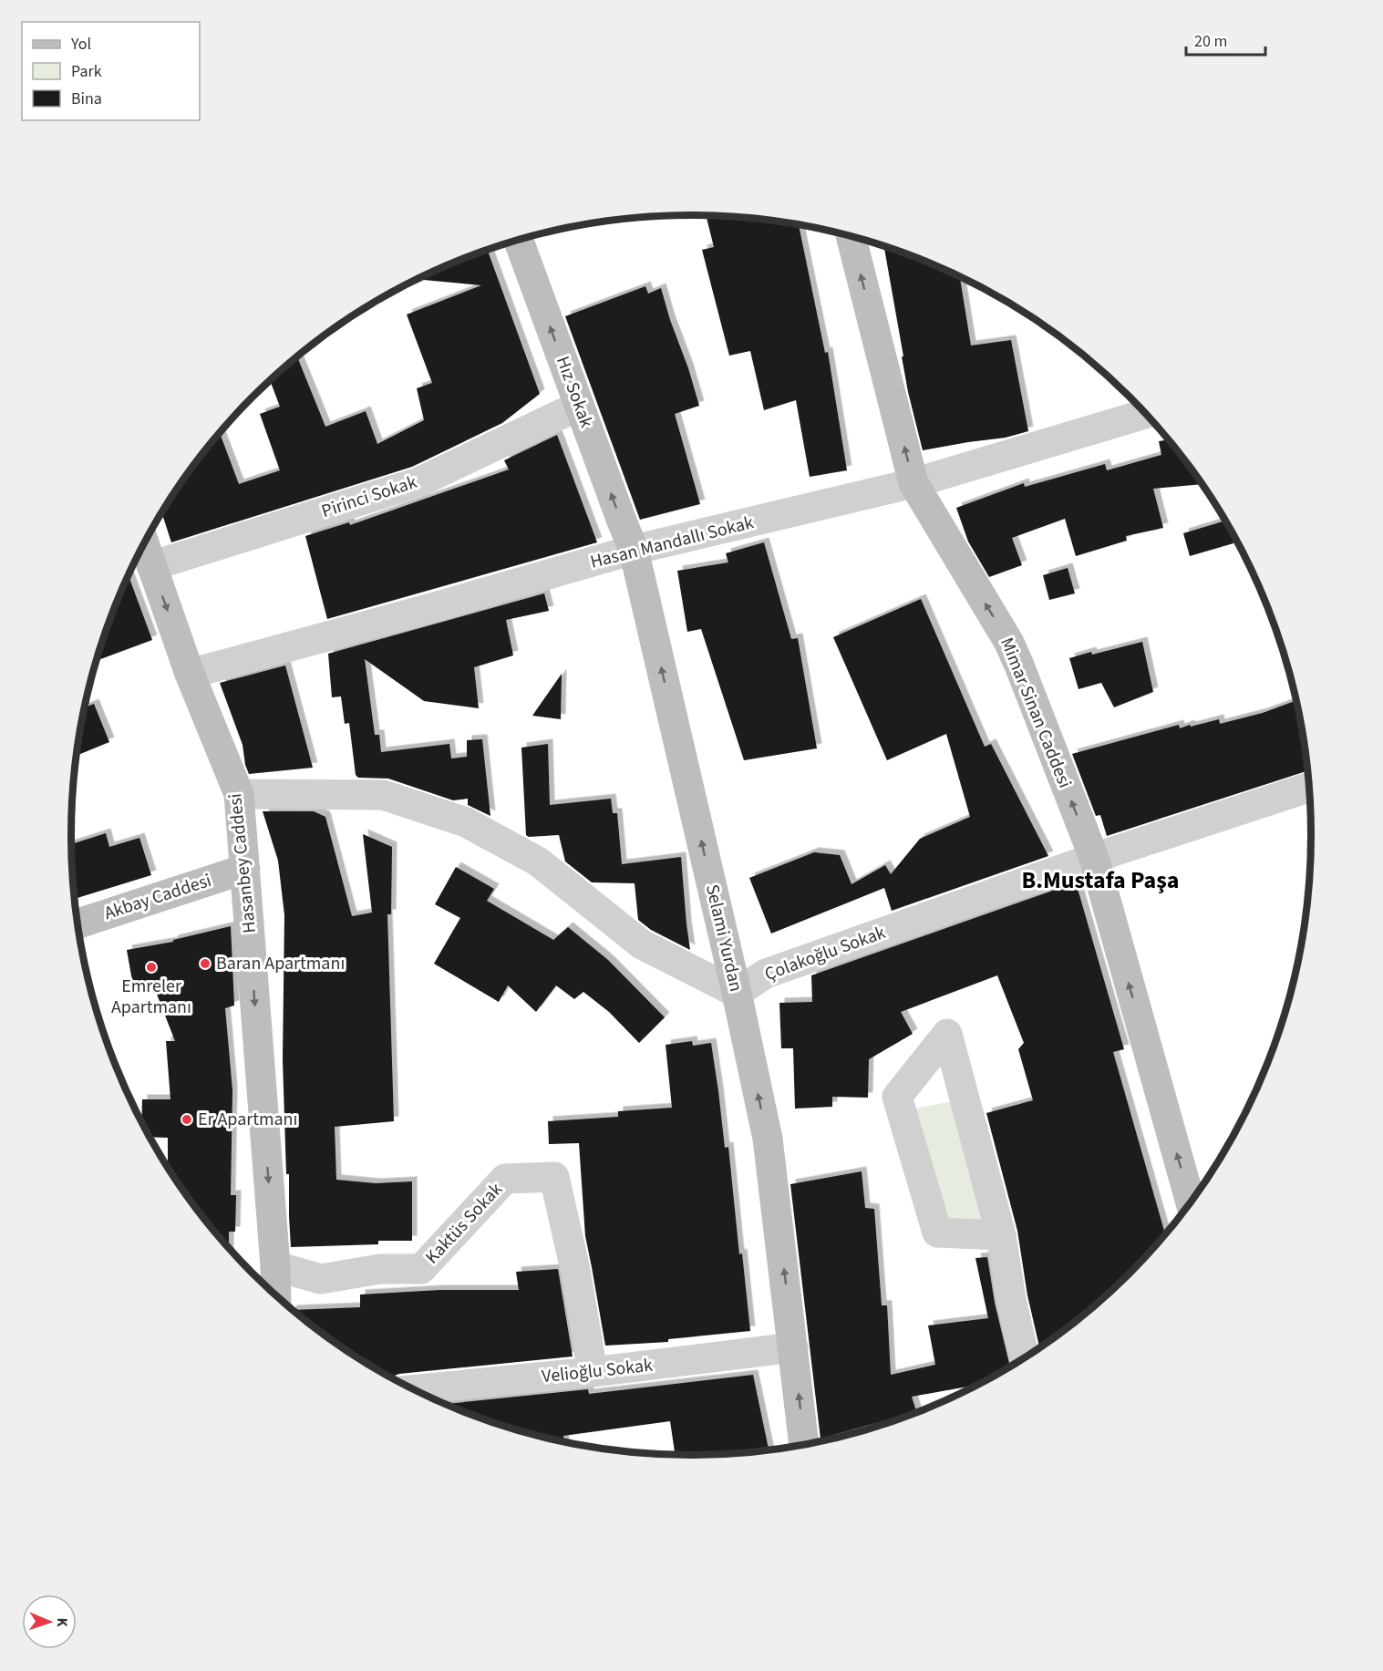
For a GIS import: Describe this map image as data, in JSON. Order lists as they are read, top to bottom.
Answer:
{
  "streets": {
    "main road": [
      "Hız Sokak",
      "Mimar Sinan Caddesi",
      "Hasanbey Caddesi",
      "Akbay Caddesi",
      "Selami Yurdan"
    ],
    "street": [
      "Pirinci Sokak",
      "Hasan Mandallı Sokak",
      "Çolakoğlu Sokak",
      "Kaktüs Sokak",
      "Velioğlu Sokak"
    ]
  },
  "crossings": [
    ["Hız Sokak", "Pirinci Sokak"],
    ["Hız Sokak", "Hasan Mandallı Sokak"],
    ["Hız Sokak", "Selami Yurdan"],
    ["Pirinci Sokak", "Hasanbey Caddesi"],
    ["Hasan Mandallı Sokak", "Mimar Sinan Caddesi"],
    ["Hasan Mandallı Sokak", "Hasanbey Caddesi"],
    ["Hasan Mandallı Sokak", "Selami Yurdan"],
    ["Mimar Sinan Caddesi", "Çolakoğlu Sokak"],
    ["Hasanbey Caddesi", "Akbay Caddesi"],
    ["Hasanbey Caddesi", "Kaktüs Sokak"],
    ["Selami Yurdan", "Çolakoğlu Sokak"],
    ["Selami Yurdan", "Velioğlu Sokak"],
    ["Kaktüs Sokak", "Velioğlu Sokak"]
  ],
  "one_way": [
    "Hız Sokak",
    "Mimar Sinan Caddesi",
    "Hasanbey Caddesi",
    "Selami Yurdan"
  ],
  "districts": ["B.Mustafa Paşa"],
  "places": ["Baran Apartmanı", "Emreler Apartmanı", "Er Apartmanı"],
  "legend": ["Yol", "Park", "Bina"],
  "scale_bar": "20 m",
  "north": "right"
}
